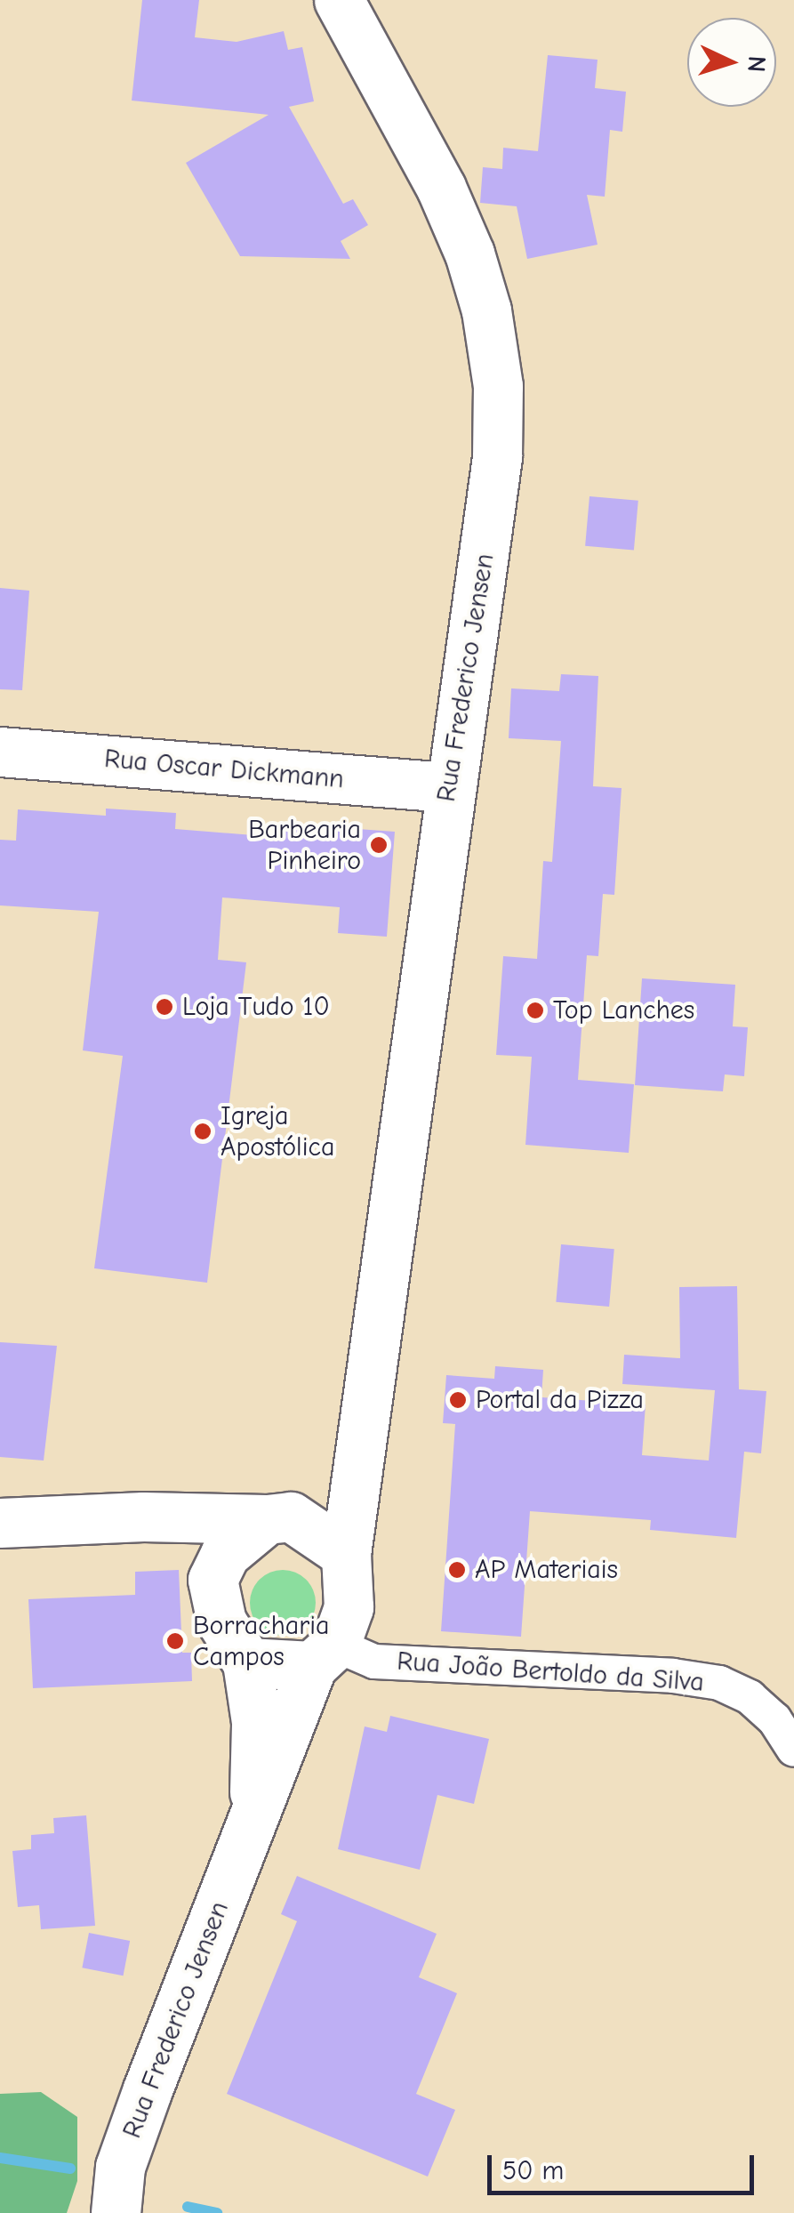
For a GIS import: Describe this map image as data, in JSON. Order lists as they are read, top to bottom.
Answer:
{
  "streets": {
    "main road": ["Rua Frederico Jensen", "Rua Oscar Dickmann"],
    "street": ["Rua João Bertoldo da Silva"]
  },
  "crossings": [
    ["Rua Frederico Jensen", "Rua Oscar Dickmann"],
    ["Rua Frederico Jensen", "Rua João Bertoldo da Silva"]
  ],
  "places": [
    "Barbearia Pinheiro",
    "Loja Tudo 10",
    "Top Lanches",
    "Igreja Apostólica",
    "Portal da Pizza",
    "AP Materiais",
    "Borracharia Campos"
  ],
  "scale_bar": "50 m",
  "north": "right"
}
